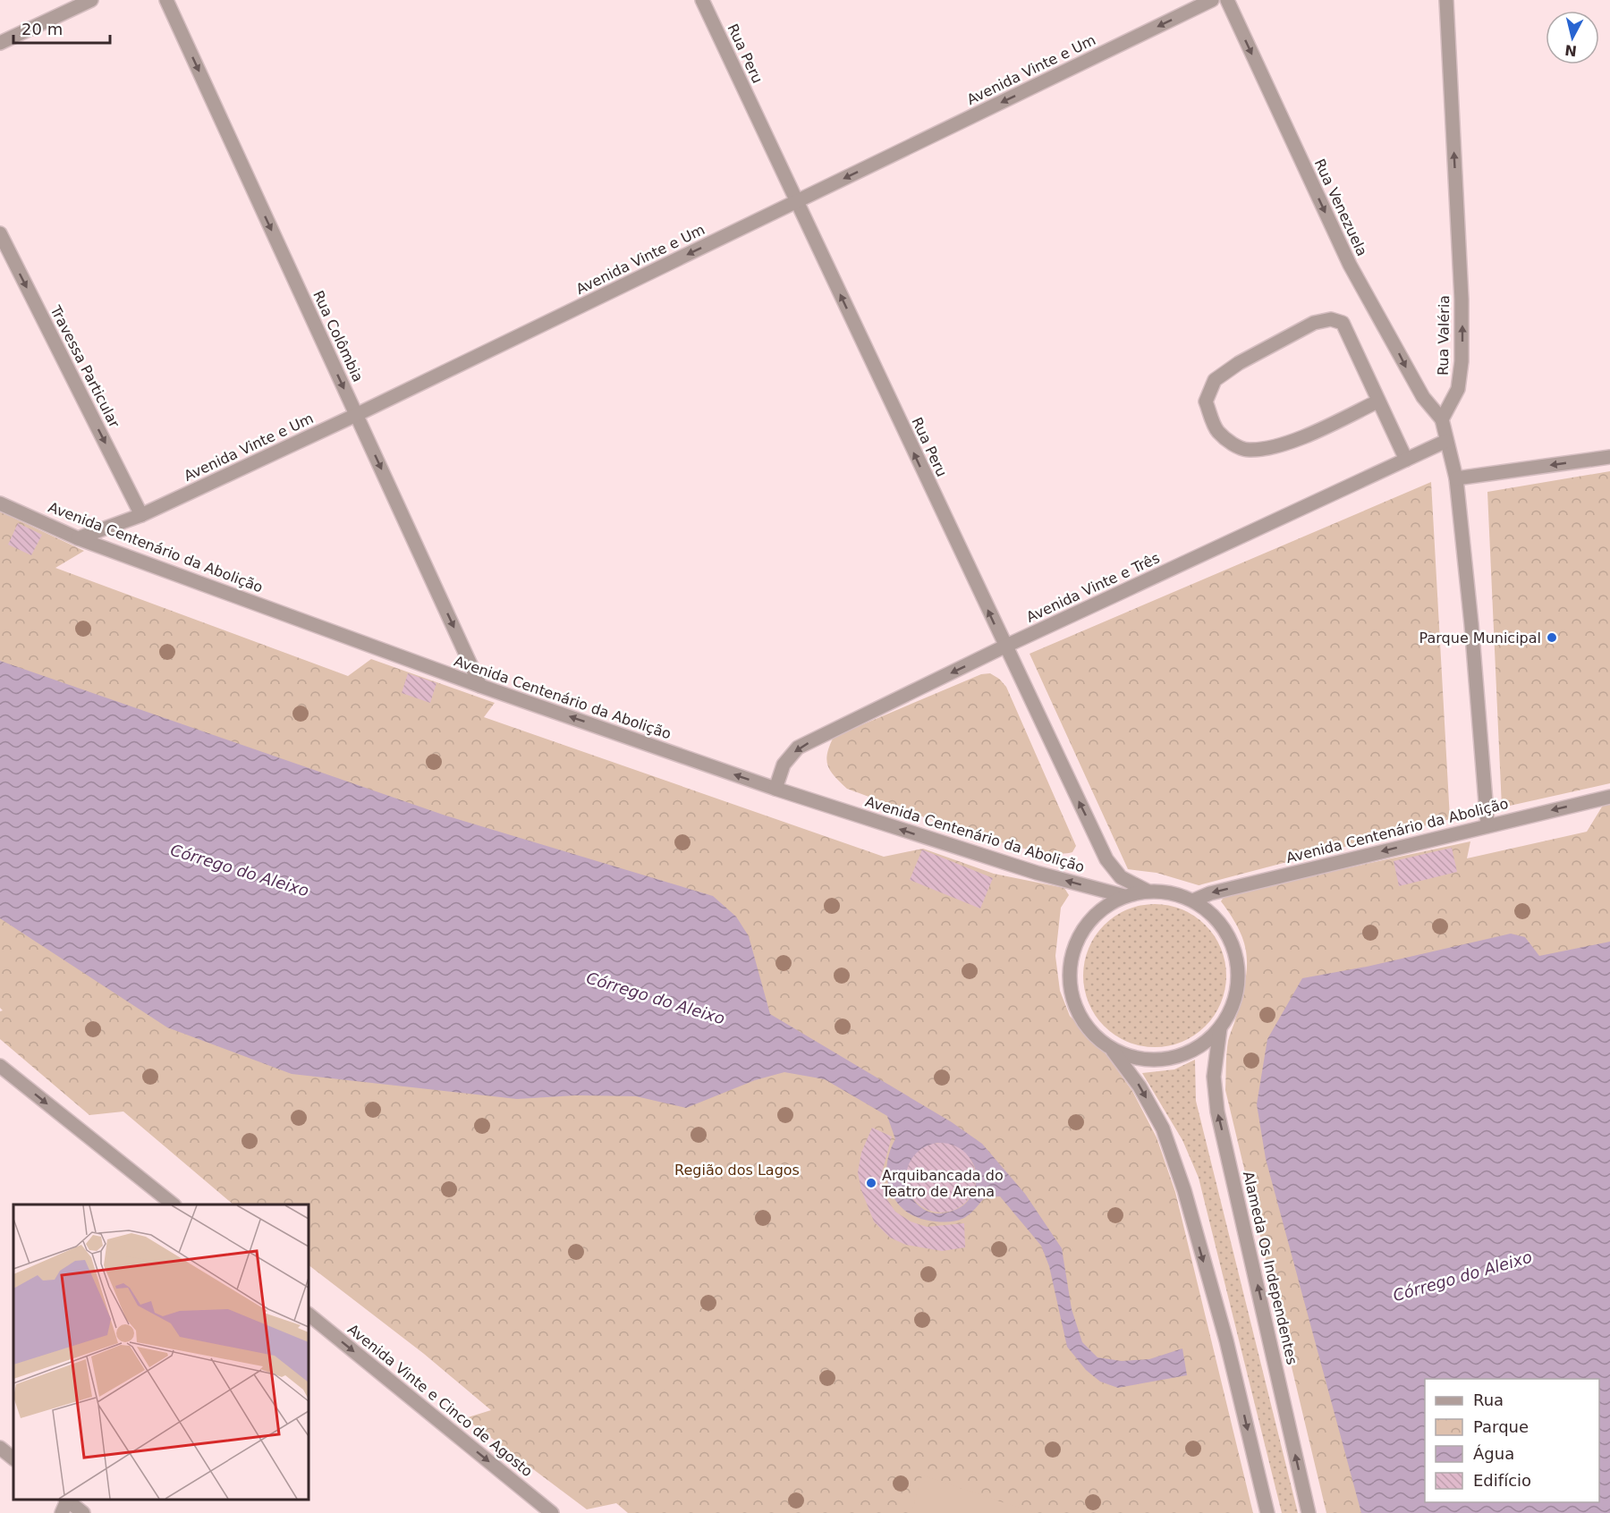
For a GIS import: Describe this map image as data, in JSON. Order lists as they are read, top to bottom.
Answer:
{
  "streets": {
    "street": [
      "Rua Peru",
      "Avenida Vinte e Um",
      "Rua Venezuela",
      "Rua Valéria",
      "Rua Colômbia",
      "Travessa Particular",
      "Avenida Centenário da Abolição",
      "Avenida Vinte e Três",
      "Alameda Os Independentes",
      "Avenida Vinte e Cinco de Agosto"
    ]
  },
  "crossings": [
    ["Rua Peru", "Avenida Vinte e Um"],
    ["Rua Peru", "Avenida Centenário da Abolição"],
    ["Rua Peru", "Avenida Vinte e Três"],
    ["Rua Peru", "Alameda Os Independentes"],
    ["Avenida Vinte e Um", "Rua Colômbia"],
    ["Avenida Vinte e Um", "Travessa Particular"],
    ["Avenida Vinte e Um", "Avenida Centenário da Abolição"],
    ["Rua Venezuela", "Rua Valéria"],
    ["Rua Colômbia", "Avenida Centenário da Abolição"],
    ["Avenida Centenário da Abolição", "Avenida Vinte e Três"],
    ["Avenida Centenário da Abolição", "Alameda Os Independentes"]
  ],
  "one_way": [
    "Rua Peru",
    "Avenida Vinte e Um",
    "Rua Venezuela",
    "Rua Valéria",
    "Rua Colômbia",
    "Travessa Particular",
    "Avenida Centenário da Abolição",
    "Avenida Vinte e Três",
    "Avenida Vinte e Cinco de Agosto"
  ],
  "water": ["Córrego do Aleixo"],
  "parks": ["Região dos Lagos"],
  "places": ["Parque Municipal", "Arquibancada do Teatro de Arena"],
  "legend": [
    "Rua",
    "Parque",
    "Água",
    "Edifício"
  ],
  "scale_bar": "20 m",
  "north": "bottom"
}
